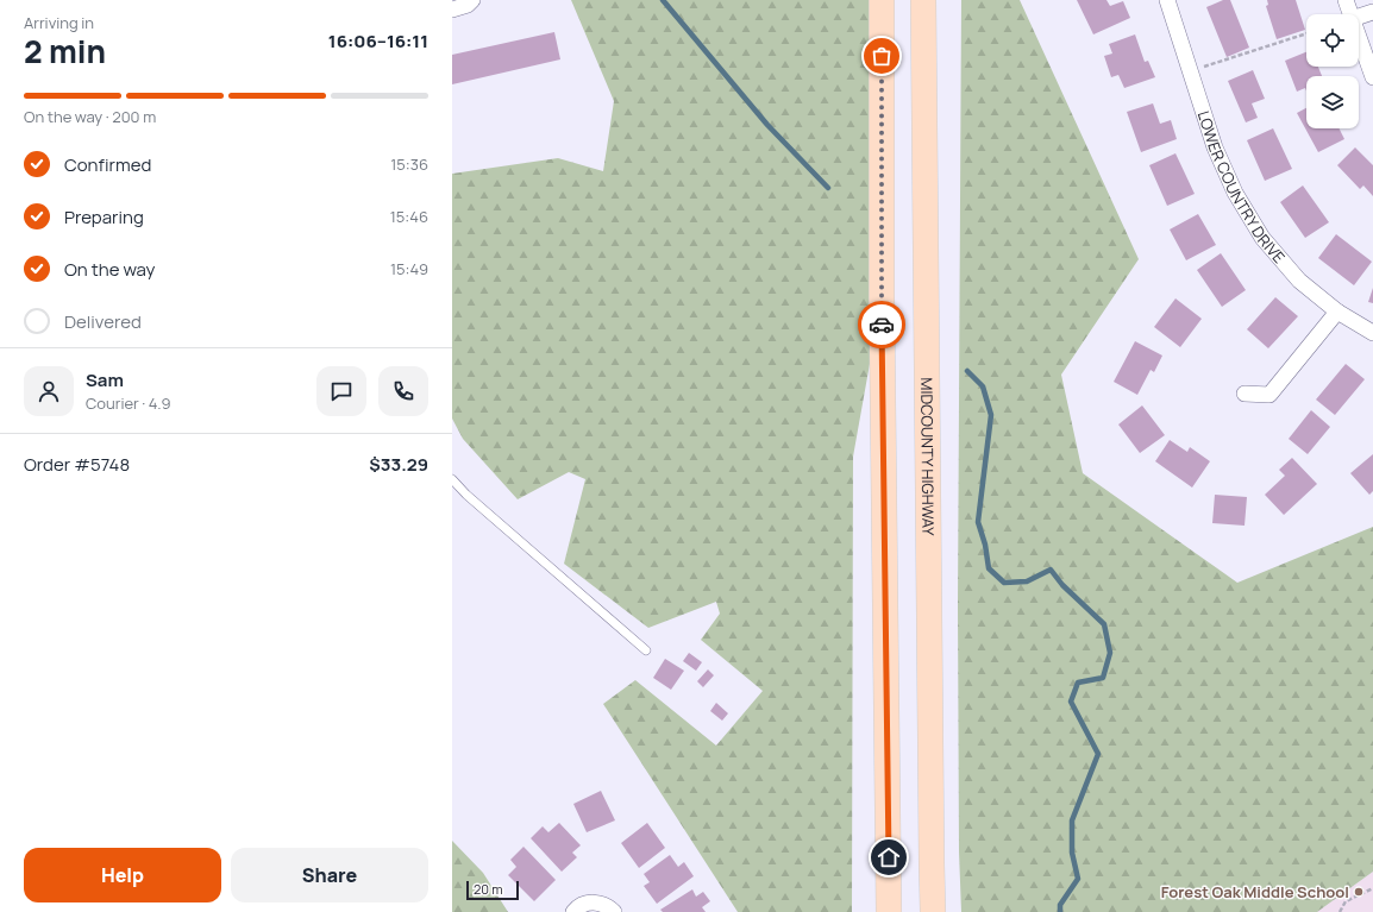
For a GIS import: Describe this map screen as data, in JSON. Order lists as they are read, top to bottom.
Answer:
{
  "streets": {
    "main road": ["MIDCOUNTY HIGHWAY"],
    "street": ["LOWER COUNTRY DRIVE"]
  },
  "places": ["Forest Oak Middle School"],
  "scale_bar": "20 m",
  "page": {
    "heading": ["2 min", "Arriving in", "16:06–16:11"],
    "panel": [
      "Sam",
      "Courier · 4.9",
      "Order #5748",
      "$33.29"
    ],
    "bar": "On the way · 200 m",
    "list": [
      ["Confirmed", "15:36"],
      ["Preparing", "15:46"],
      ["On the way", "15:49"],
      "Delivered"
    ],
    "buttons": ["Help", "Share"],
    "scale": "20 m"
  }
}
